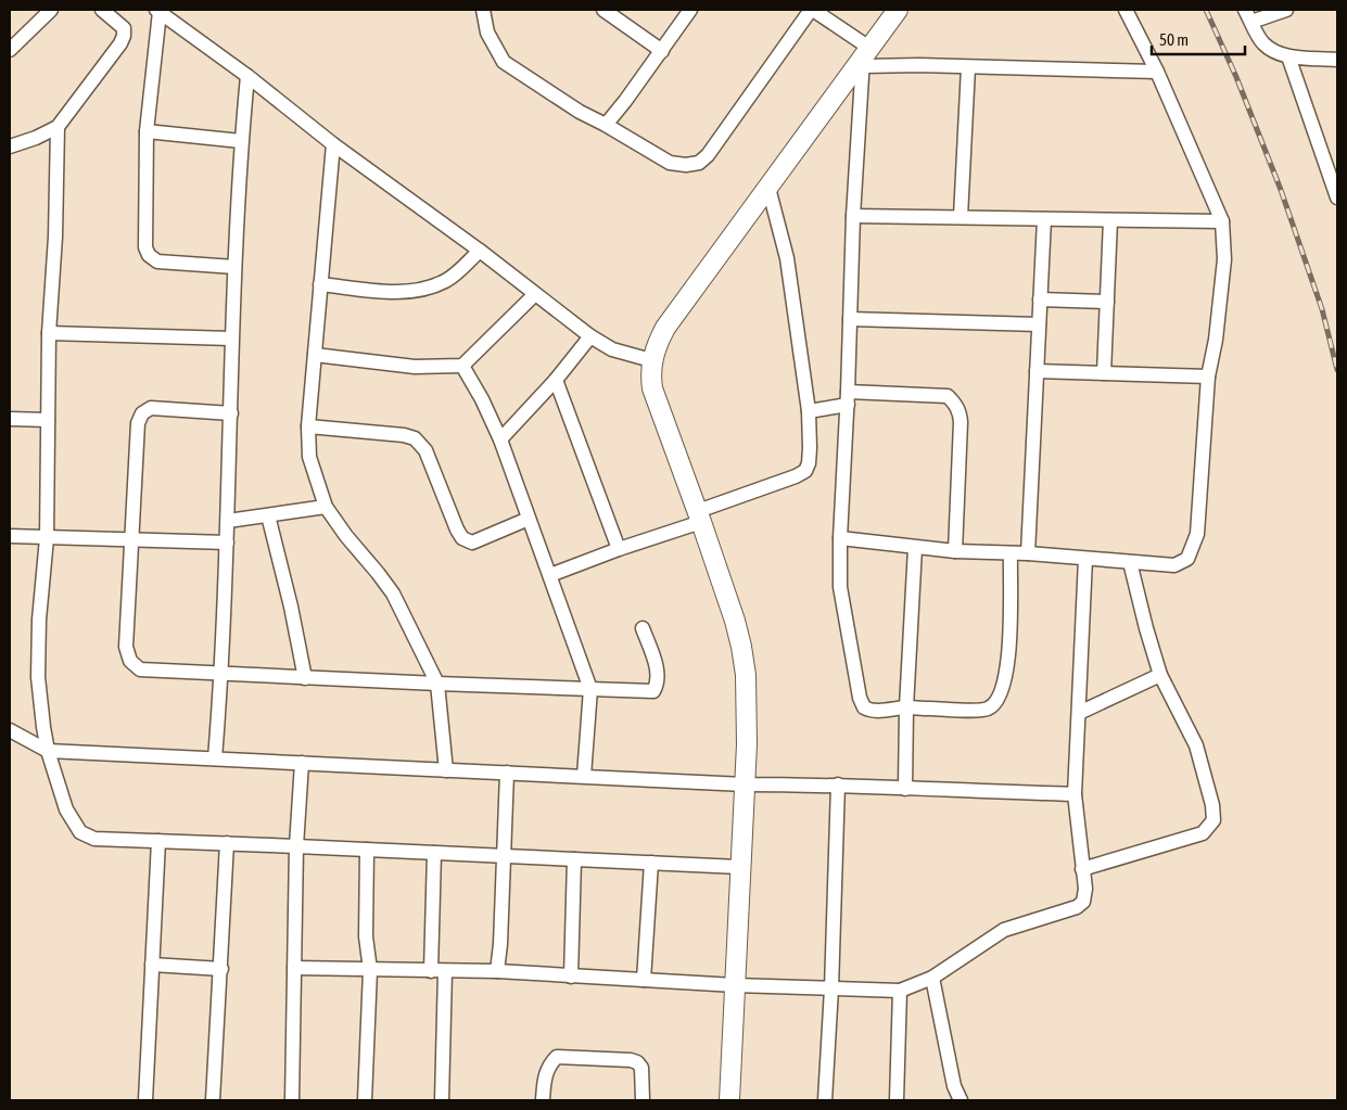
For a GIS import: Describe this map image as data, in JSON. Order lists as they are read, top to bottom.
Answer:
{
  "scale_bar": "50 m"
}
